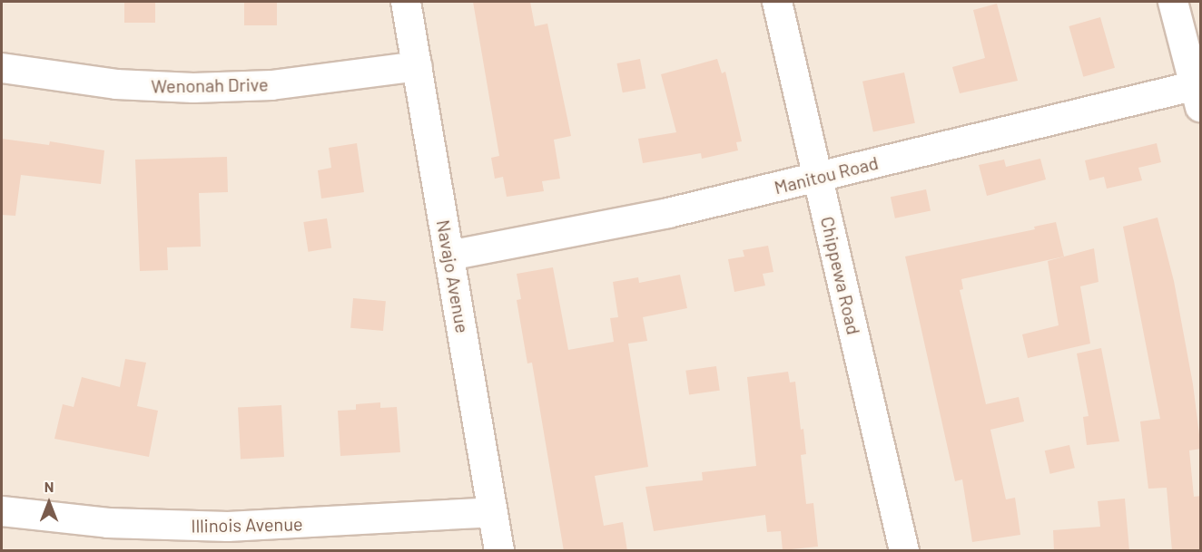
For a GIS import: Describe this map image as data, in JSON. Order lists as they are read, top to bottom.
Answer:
{
  "streets": {
    "street": [
      "Wenonah Drive",
      "Manitou Road",
      "Chippewa Road",
      "Navajo Avenue",
      "Illinois Avenue"
    ]
  },
  "crossings": [
    ["Wenonah Drive", "Navajo Avenue"],
    ["Manitou Road", "Chippewa Road"],
    ["Manitou Road", "Navajo Avenue"],
    ["Navajo Avenue", "Illinois Avenue"]
  ],
  "north": "top"
}
